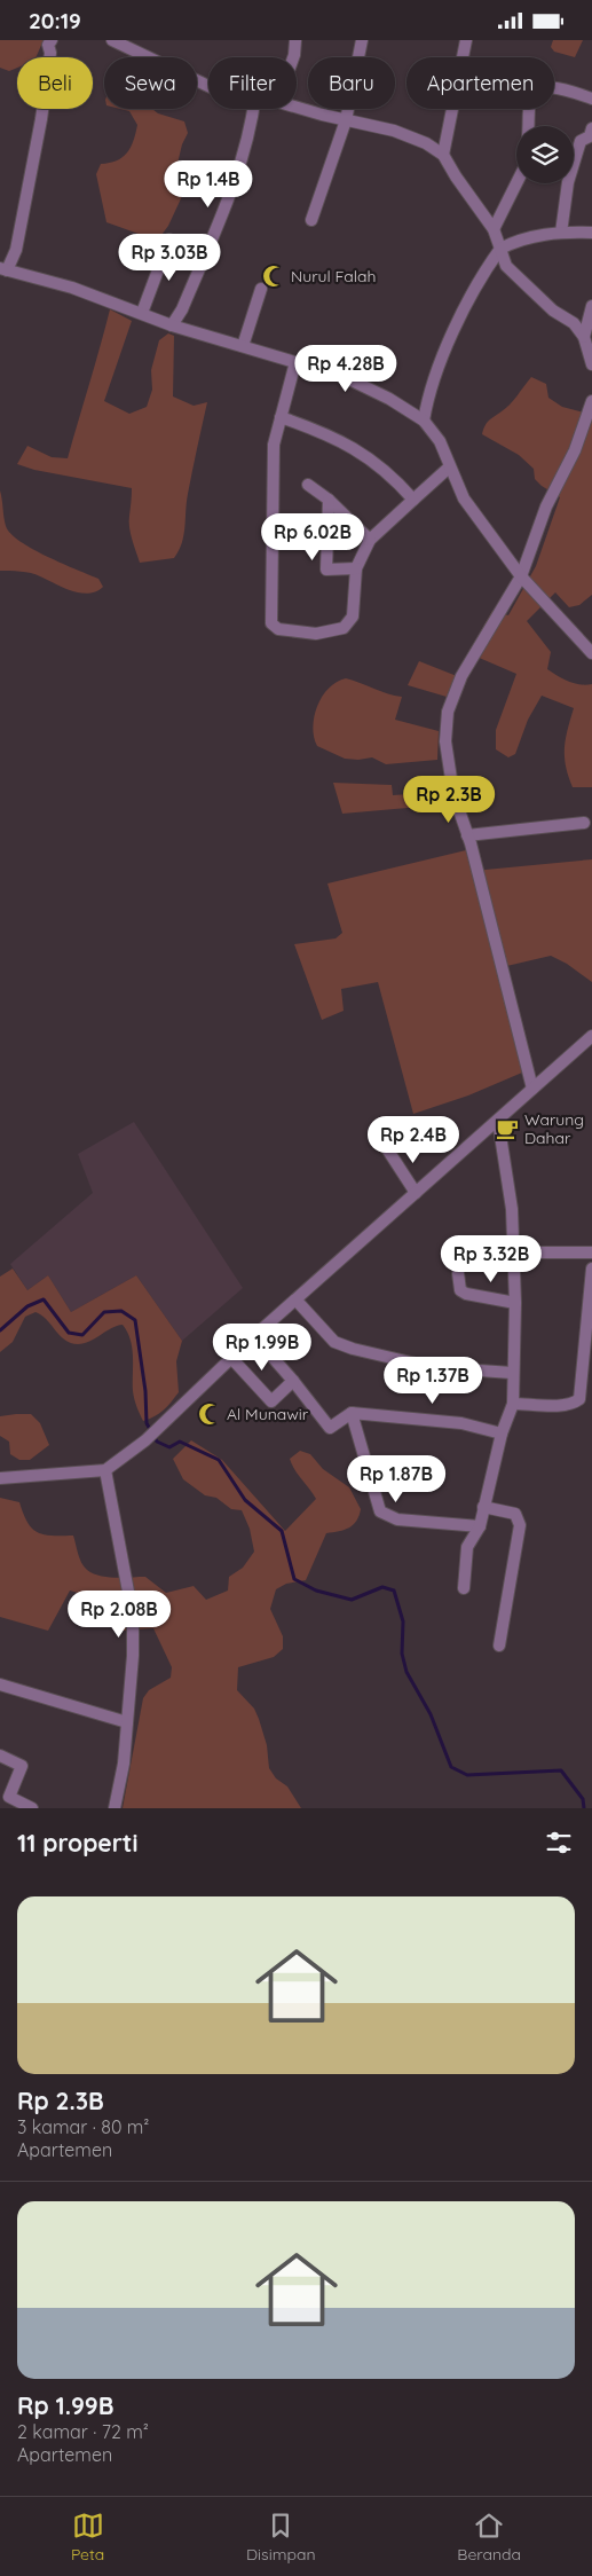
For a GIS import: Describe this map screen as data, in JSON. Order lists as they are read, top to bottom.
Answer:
{
  "places": {
    "mosque": ["Nurul Falah", "Al Munawir"],
    "cafe": ["Warung Dahar"]
  },
  "page": {
    "status": "20:19",
    "chip": [
      "Beli",
      "Sewa",
      "Filter",
      "Baru",
      "Apartemen"
    ],
    "price": [
      "Rp 1.4B",
      "Rp 3.03B",
      "Rp 4.28B",
      "Rp 6.02B",
      "Rp 2.3B",
      "Rp 2.4B",
      "Rp 3.32B",
      "Rp 1.99B",
      "Rp 1.37B",
      "Rp 1.87B",
      "Rp 2.08B"
    ],
    "heading": "11 properti",
    "list": [
      {
        "name": "Rp 2.3B",
        "note": "3 kamar · 80 m² · Apartemen"
      },
      {
        "name": "Rp 1.99B",
        "note": "2 kamar · 72 m² · Apartemen"
      }
    ],
    "tabs": ["Peta", "Disimpan", "Beranda"]
  }
}
